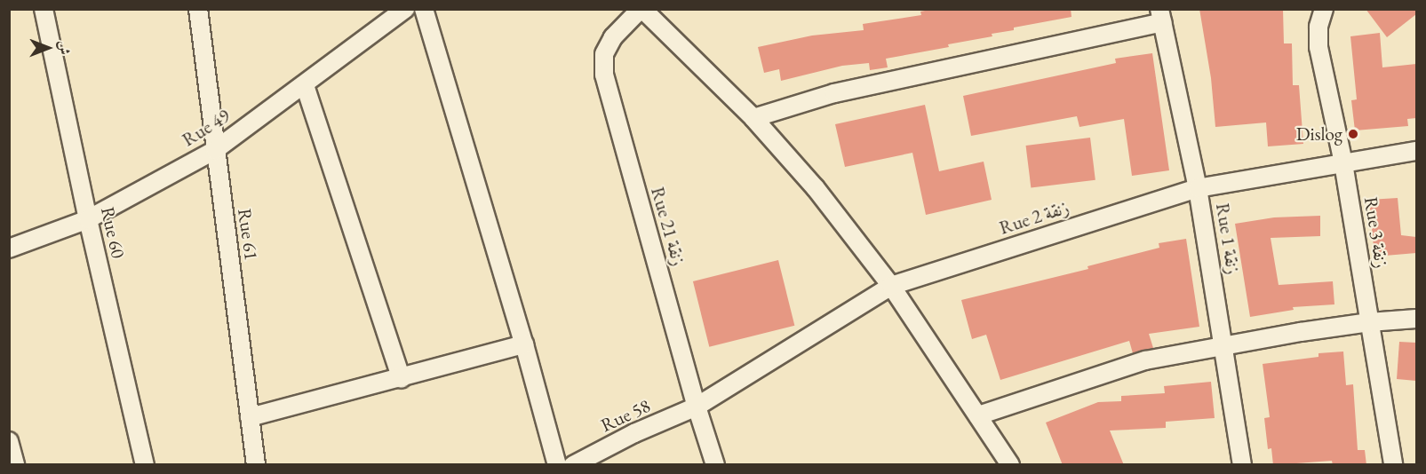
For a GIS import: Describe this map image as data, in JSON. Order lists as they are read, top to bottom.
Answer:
{
  "streets": {
    "street": [
      "Rue 49",
      "Rue 2 زنقة",
      "Rue 21 زنقة",
      "Rue 60",
      "Rue 3 زنقة",
      "Rue 61",
      "Rue 1 زنقة",
      "Rue 58"
    ]
  },
  "crossings": [
    ["Rue 49", "Rue 60"],
    ["Rue 49", "Rue 61"],
    ["Rue 2 زنقة", "Rue 21 زنقة"],
    ["Rue 2 زنقة", "Rue 3 زنقة"],
    ["Rue 2 زنقة", "Rue 1 زنقة"],
    ["Rue 2 زنقة", "Rue 58"],
    ["Rue 21 زنقة", "Rue 58"]
  ],
  "places": ["Dislog"],
  "north": "right"
}
